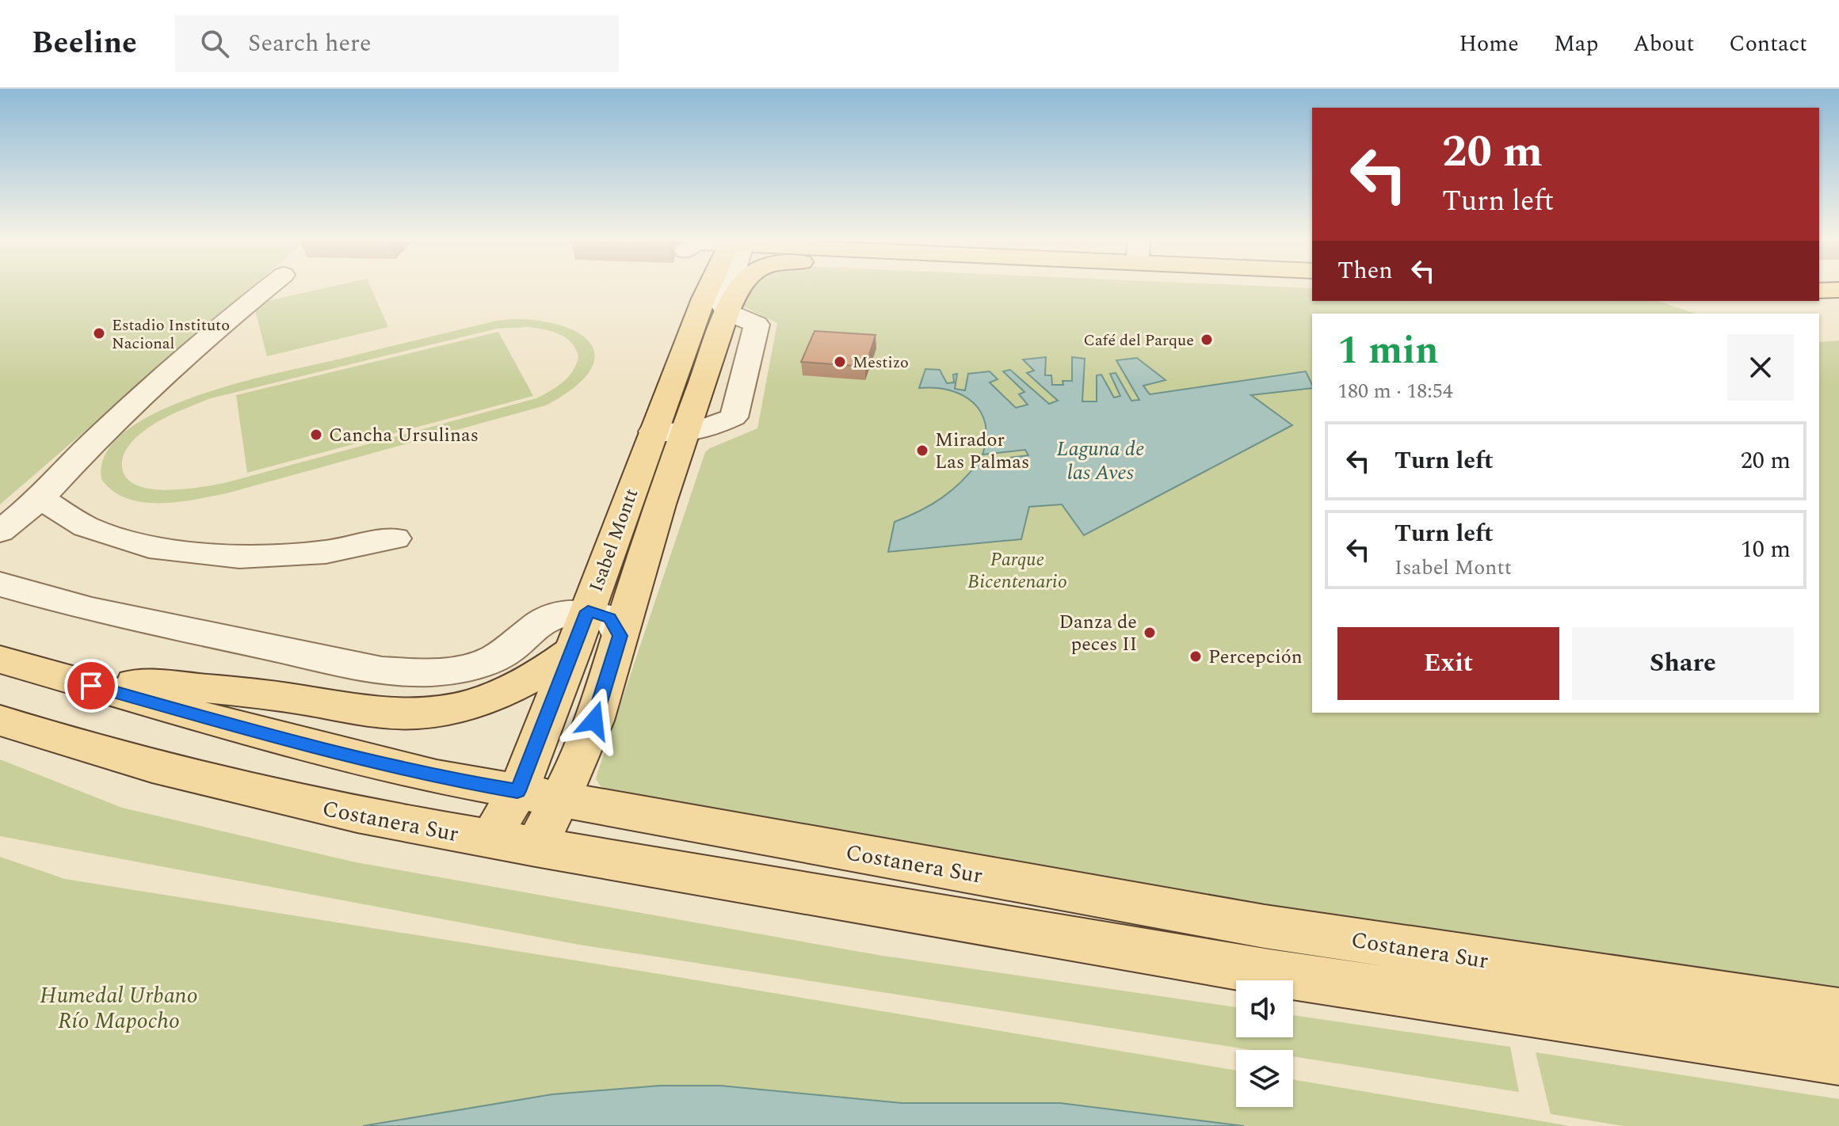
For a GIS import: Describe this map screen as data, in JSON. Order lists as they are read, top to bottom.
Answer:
{
  "streets": {
    "main road": ["Isabel Montt", "Costanera Sur"]
  },
  "crossings": [
    ["Isabel Montt", "Costanera Sur"]
  ],
  "water": ["Laguna de las Aves"],
  "parks": ["Parque Bicentenario", "Humedal Urbano Río Mapocho"],
  "places": [
    "Estadio Instituto Nacional",
    "Café del Parque",
    "Mestizo",
    "Cancha Ursulinas",
    "Mirador Las Palmas",
    "Danza de peces II",
    "Percepción"
  ],
  "page": {
    "header": "Beeline",
    "search": "Search here",
    "nav": [
      "Home",
      "Map",
      "About",
      "Contact"
    ],
    "turn": ["20 m", "Turn left"],
    "then": "Then",
    "heading": ["1 min", "180 m · 18:54"],
    "list": [
      {
        "name": "Turn left",
        "value": "20 m"
      },
      {
        "name": "Turn left",
        "note": "Isabel Montt",
        "value": "10 m"
      }
    ],
    "buttons": ["Exit", "Share"]
  }
}
